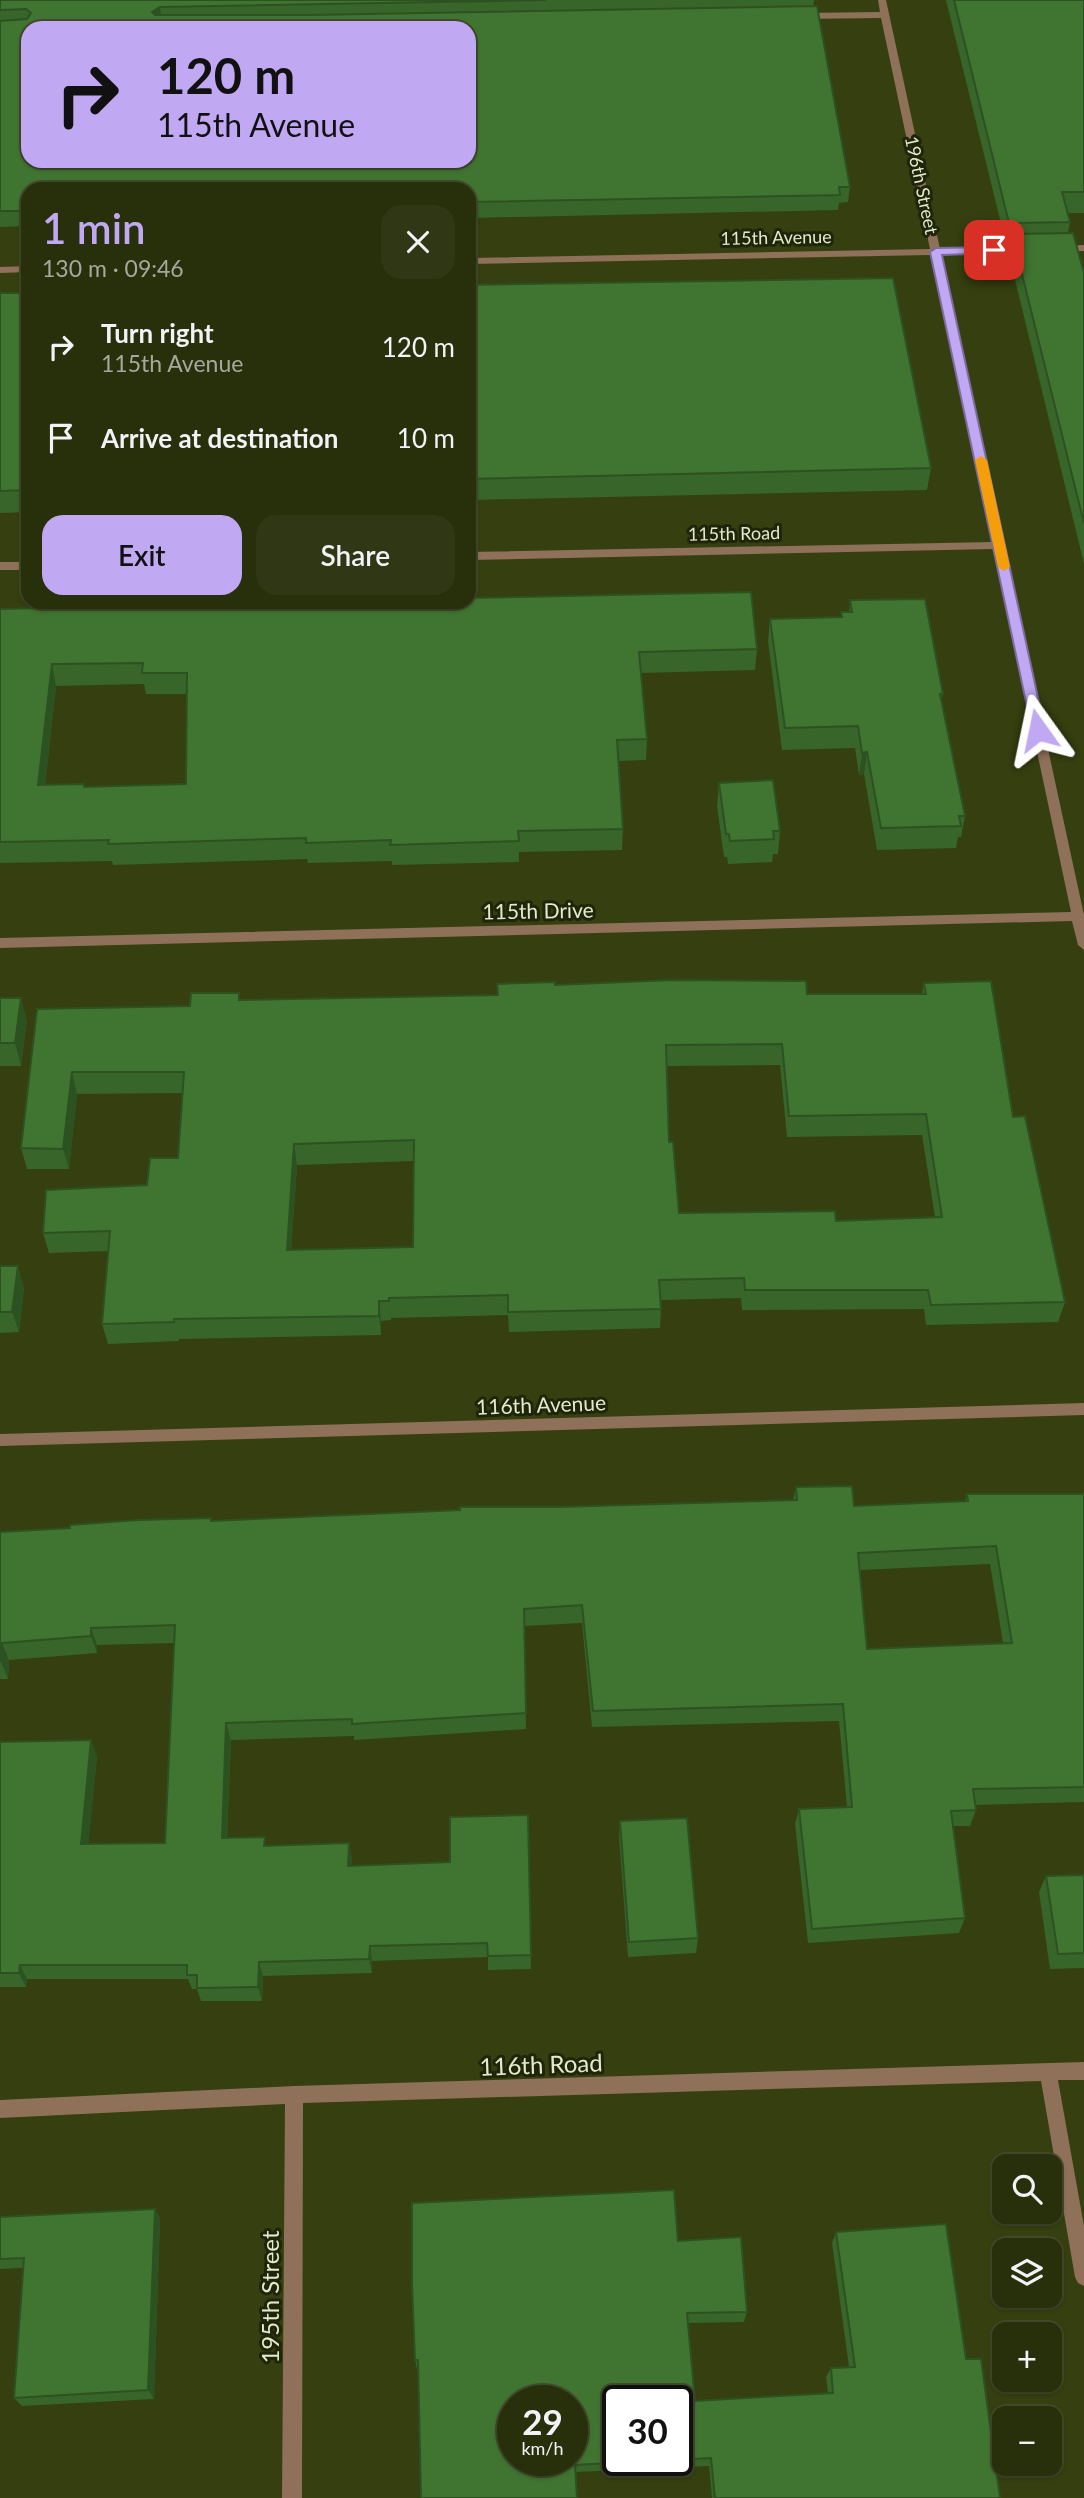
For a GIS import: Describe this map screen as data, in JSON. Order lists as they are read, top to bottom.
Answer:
{
  "streets": {
    "street": [
      "196th Street",
      "115th Avenue",
      "115th Road",
      "115th Drive",
      "116th Avenue",
      "116th Road",
      "195th Street"
    ]
  },
  "crossings": [
    ["196th Street", "115th Avenue"],
    ["196th Street", "115th Road"],
    ["196th Street", "115th Drive"],
    ["116th Road", "195th Street"]
  ],
  "page": {
    "turn": ["120 m", "115th Avenue"],
    "heading": ["1 min", "130 m · 09:46"],
    "list": [
      {
        "name": "Turn right",
        "note": "115th Avenue",
        "value": "120 m"
      },
      {
        "name": "Arrive at destination",
        "value": "10 m"
      }
    ],
    "buttons": ["Exit", "Share"],
    "map_buttons": ["+", "−"],
    "speed": "29 km/h",
    "limit": "30"
  }
}
